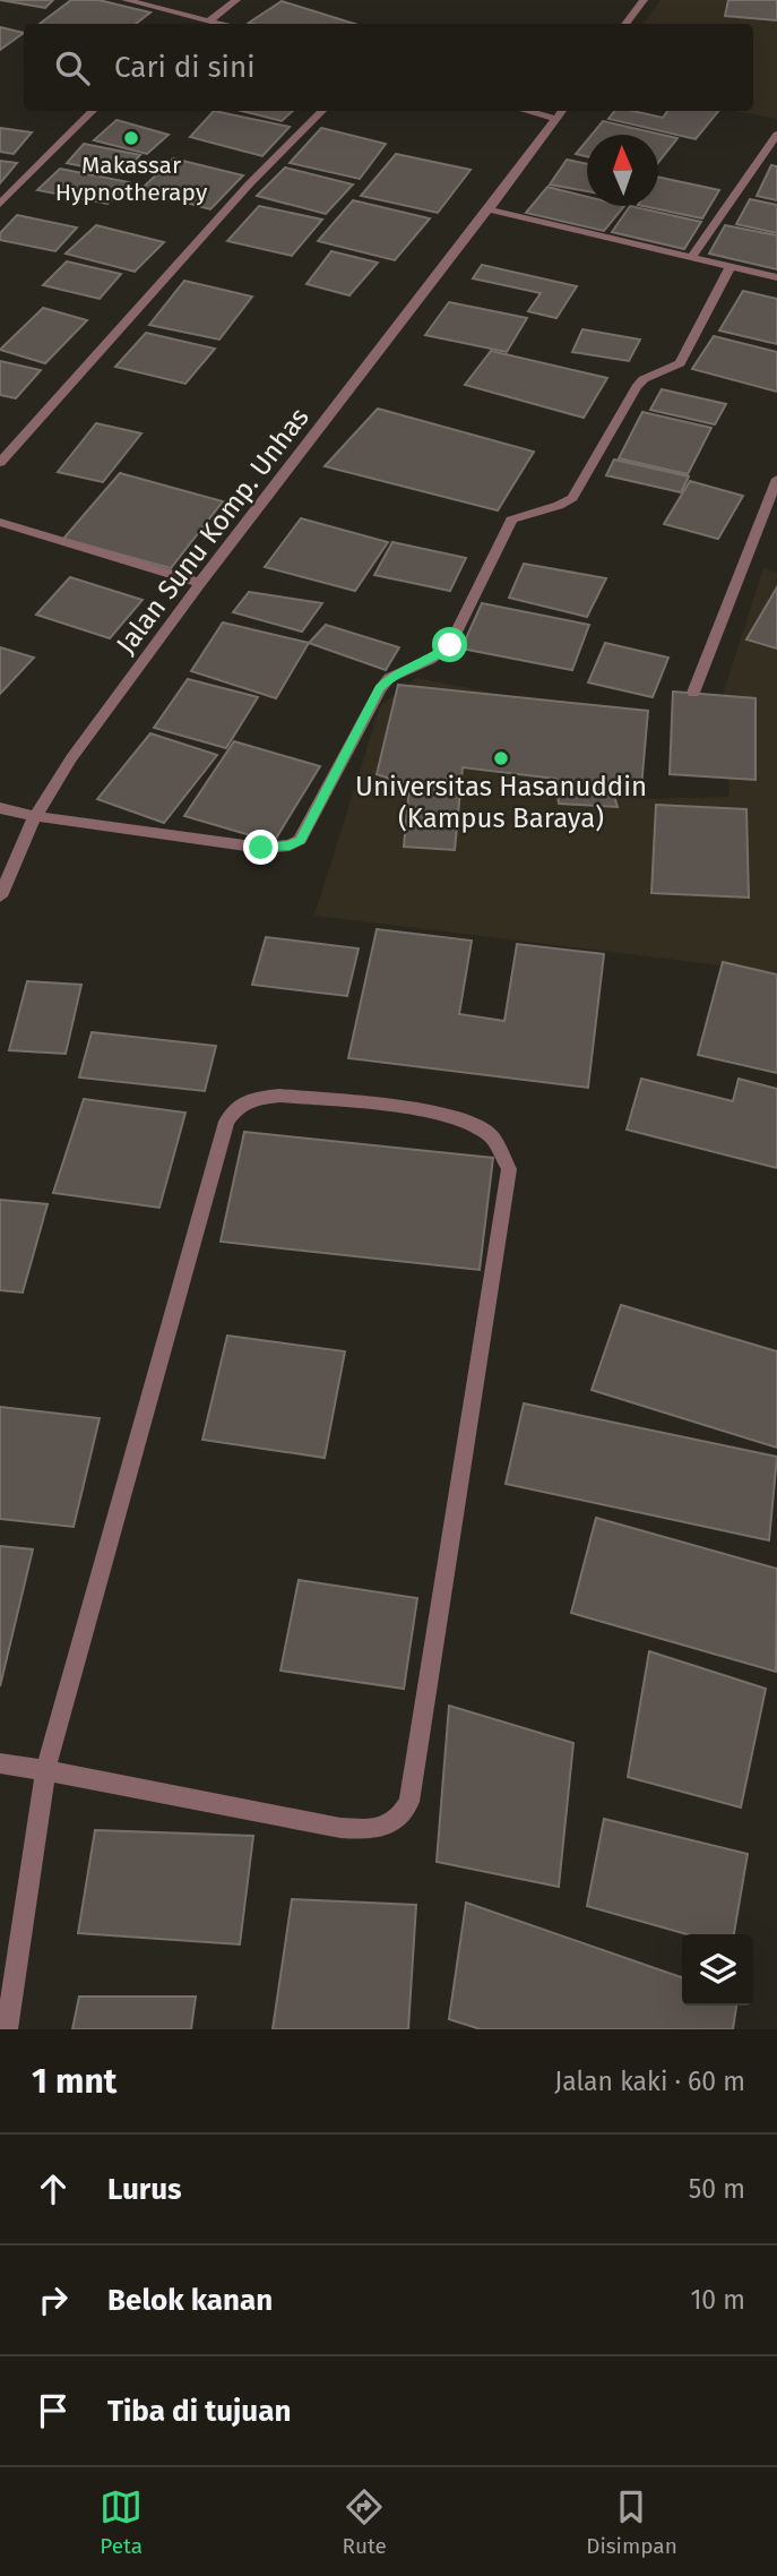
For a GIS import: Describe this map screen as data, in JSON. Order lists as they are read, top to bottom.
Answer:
{
  "streets": {
    "street": ["Jalan Sunu Komp. Unhas"]
  },
  "places": ["Makassar Hypnotherapy", "Universitas Hasanuddin (Kampus Baraya)"],
  "north": "top",
  "page": {
    "search": "Cari di sini",
    "heading": ["1 mnt", "Jalan kaki · 60 m"],
    "list": [
      ["Lurus", "50 m"],
      ["Belok kanan", "10 m"],
      "Tiba di tujuan"
    ],
    "nav": ["Peta", "Rute", "Disimpan"]
  }
}
